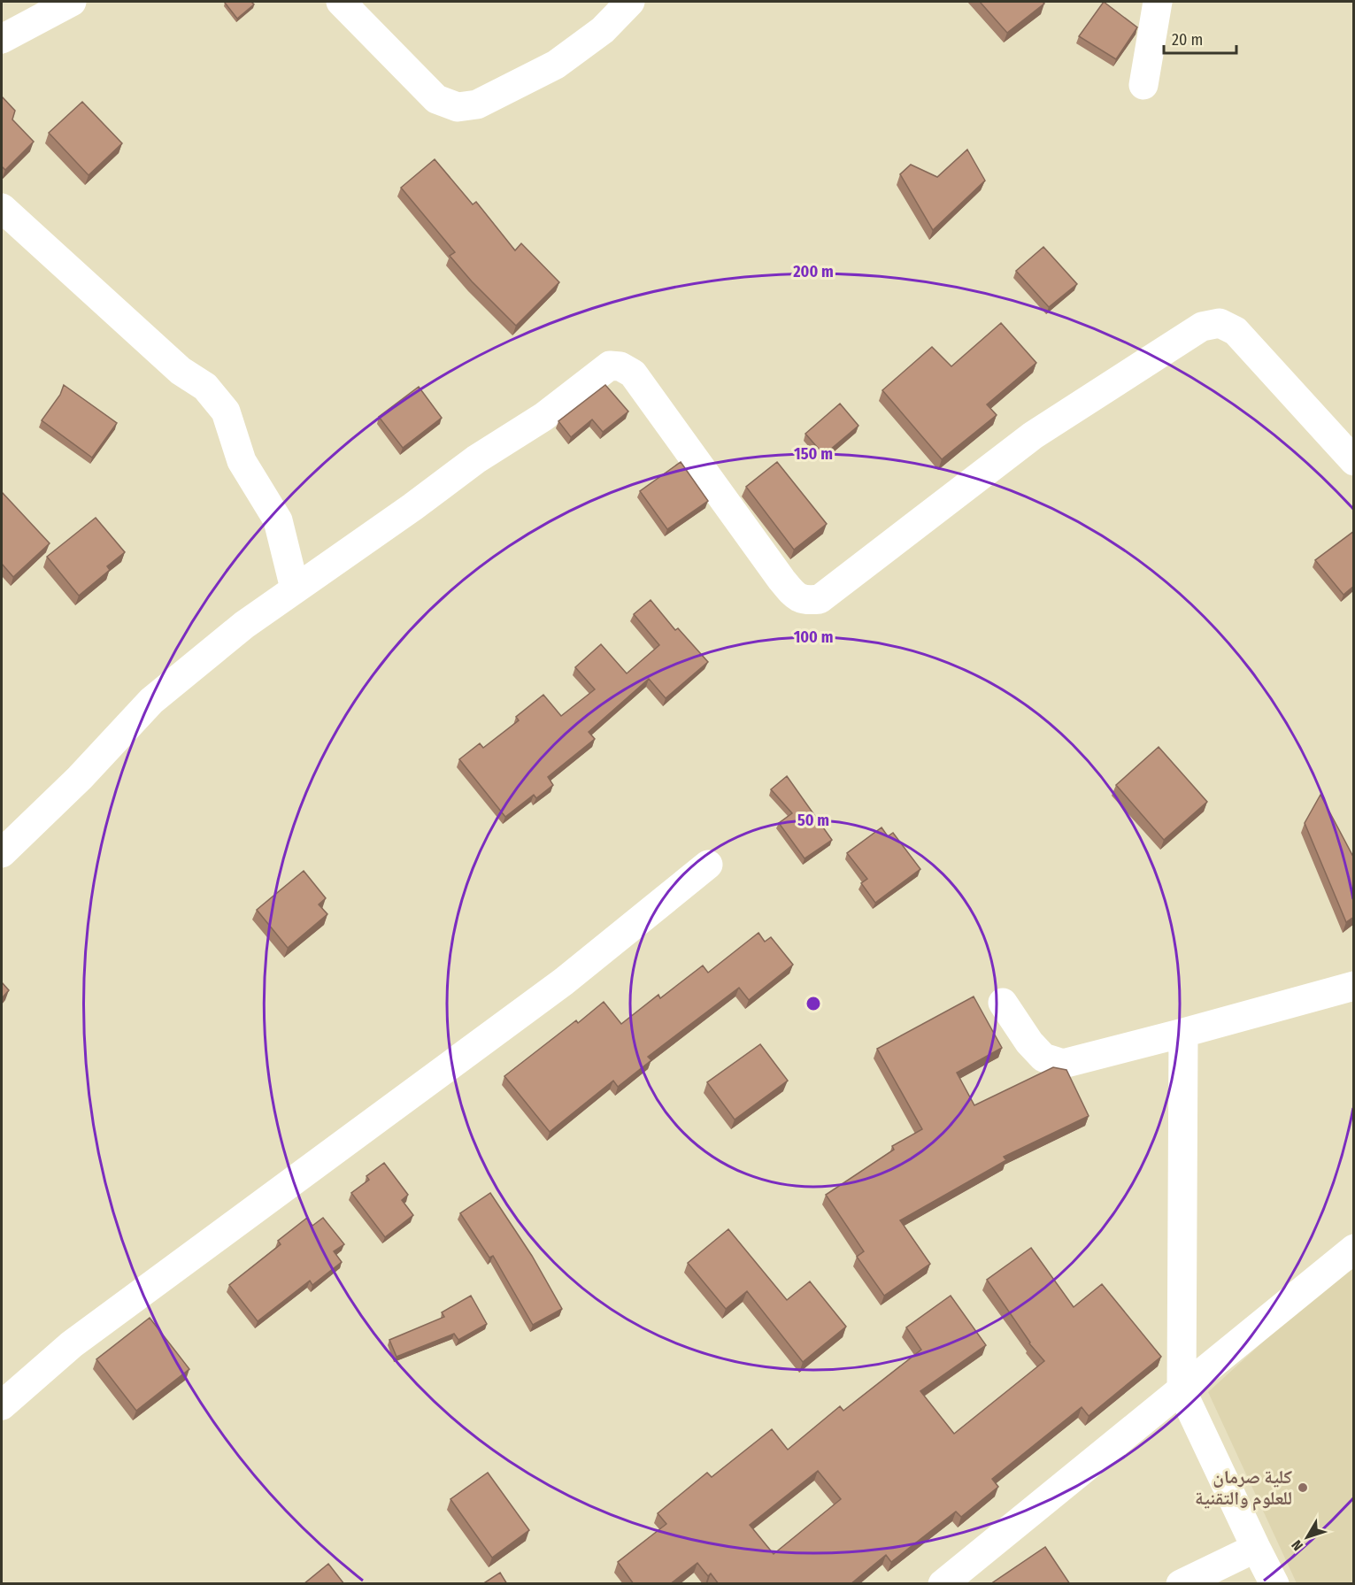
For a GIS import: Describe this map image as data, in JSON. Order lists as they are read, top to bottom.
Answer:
{
  "places": ["كلية صرمان للعلوم والتقنية"],
  "scale_bar": "20 m",
  "north": "bottom left",
  "rings": [
    "200 m",
    "150 m",
    "100 m",
    "50 m"
  ]
}
